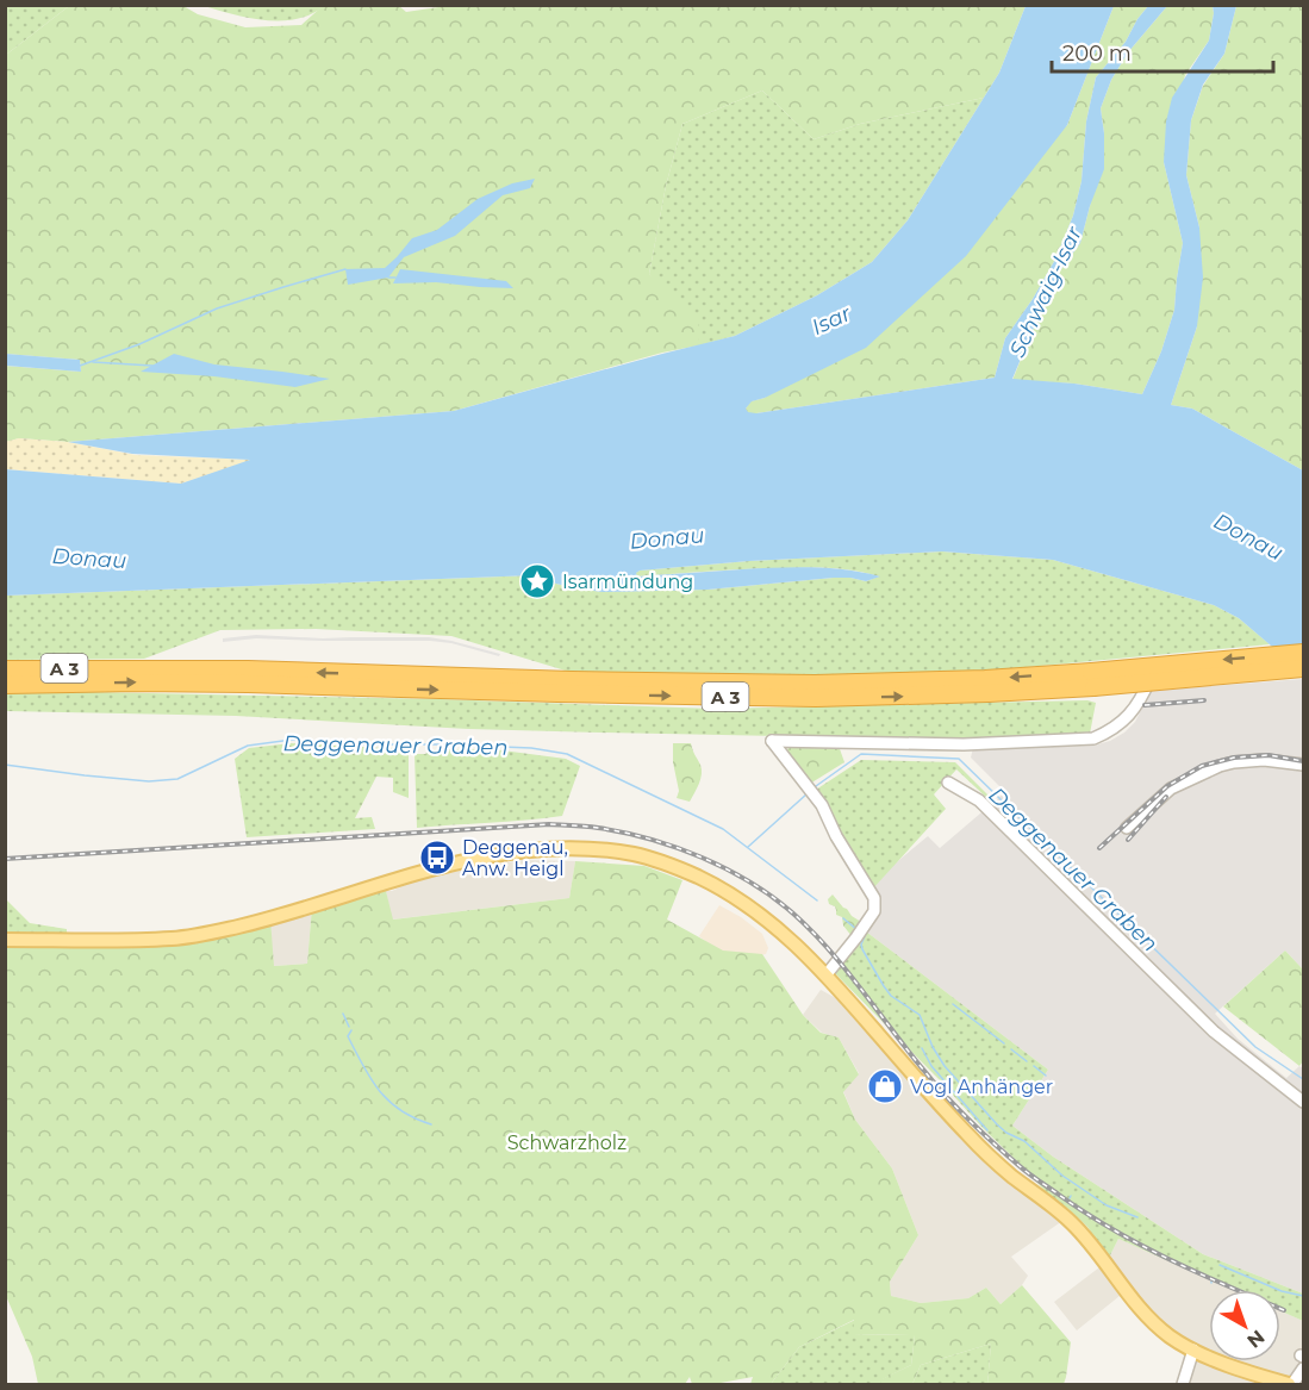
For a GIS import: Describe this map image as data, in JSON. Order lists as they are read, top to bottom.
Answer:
{
  "streets": {
    "highway": ["A 3"]
  },
  "water": [
    "Schwaig-Isar",
    "Isar",
    "Donau",
    "Deggenauer Graben"
  ],
  "parks": ["Schwarzholz"],
  "places": {
    "place": ["Isarmündung"],
    "bus stop": ["Deggenau, Anw. Heigl"],
    "shop": ["Vogl Anhänger"]
  },
  "scale_bar": "200 m",
  "north": "bottom right"
}
